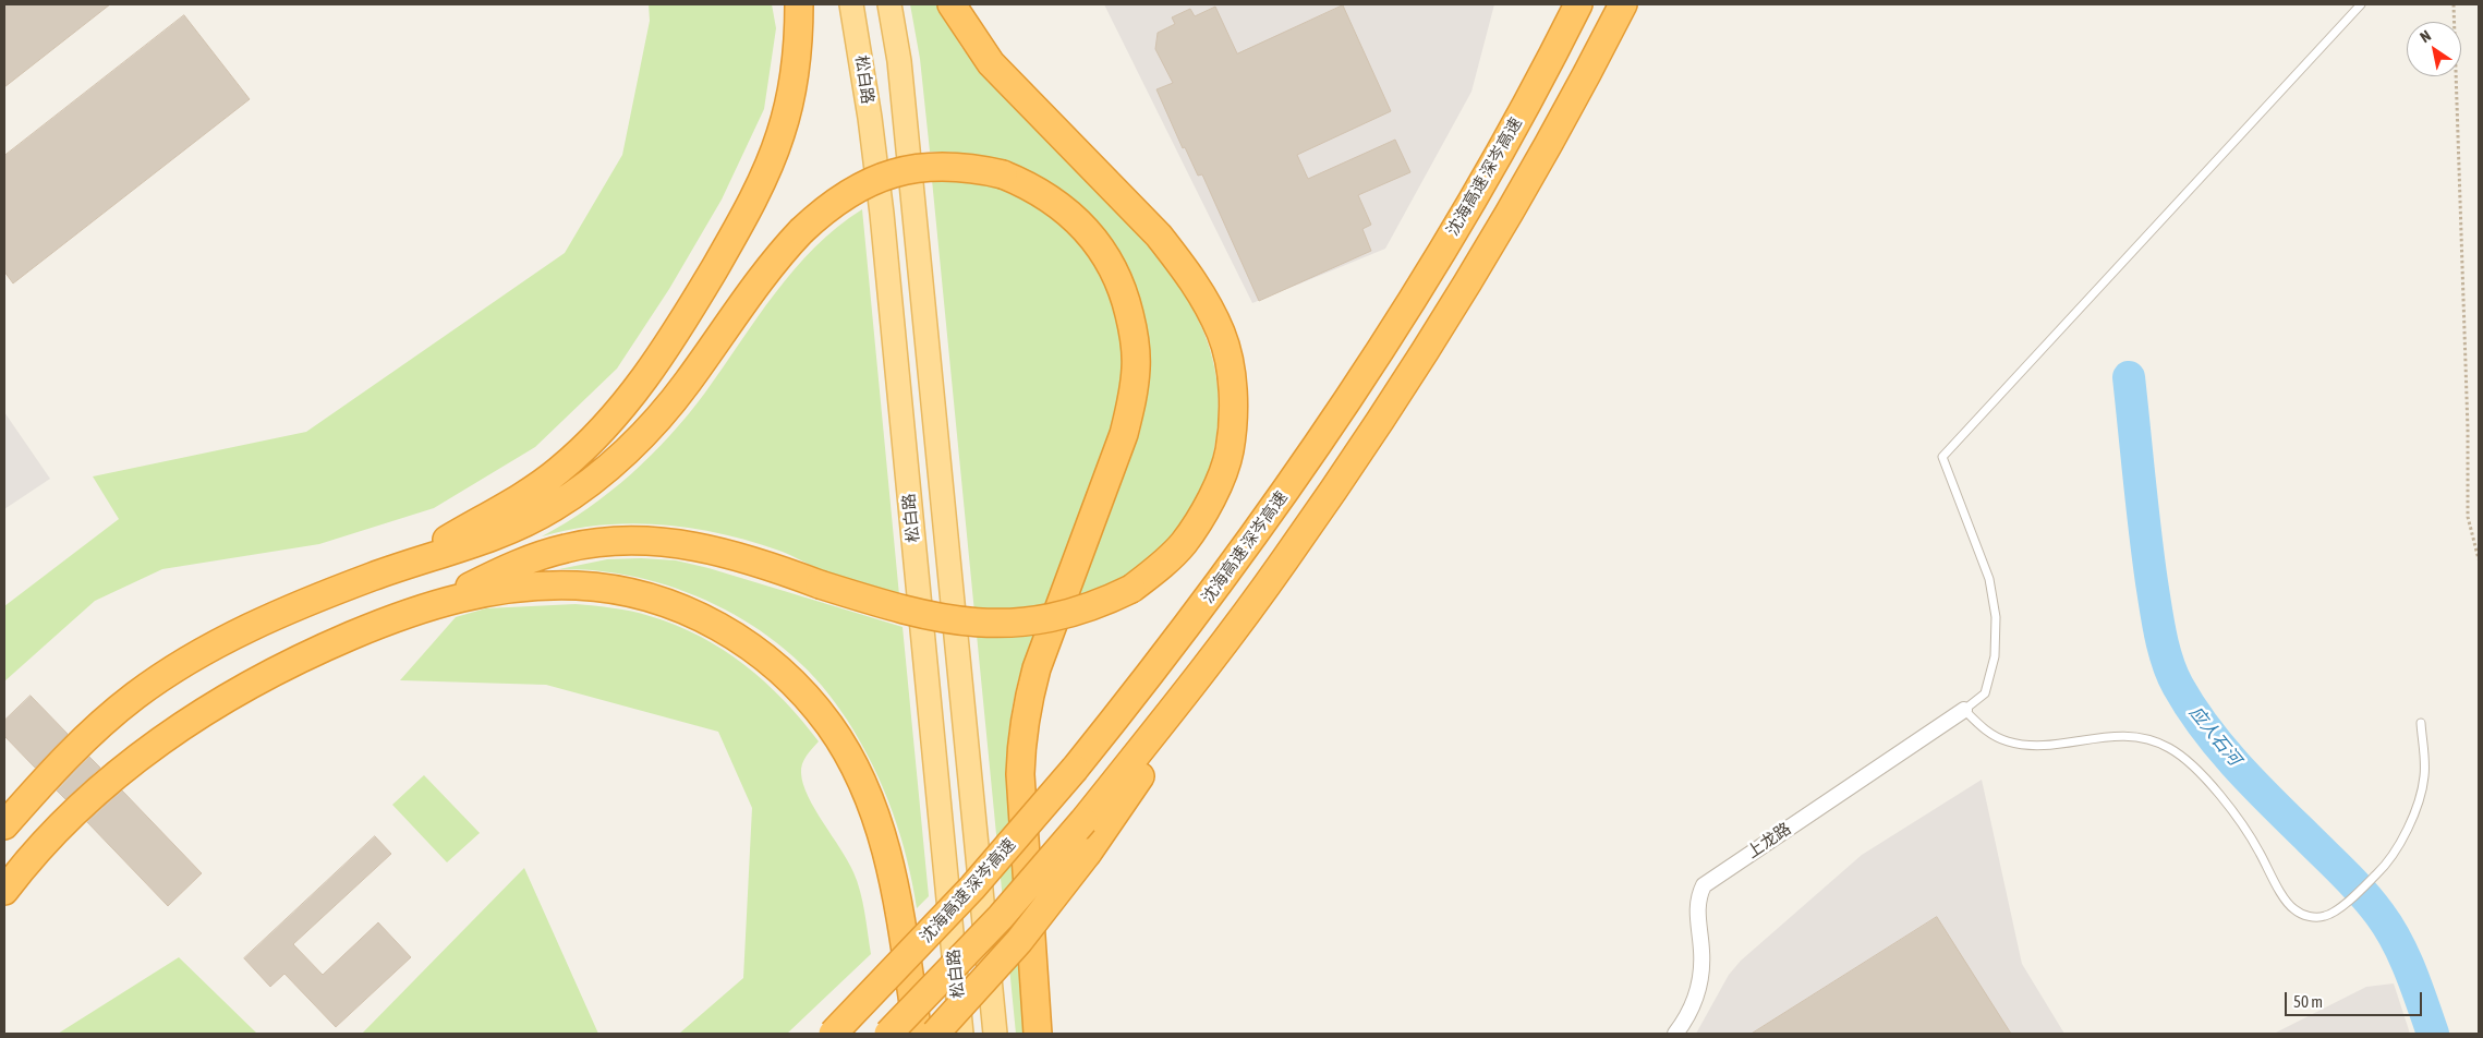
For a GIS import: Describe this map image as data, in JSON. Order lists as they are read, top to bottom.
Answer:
{
  "streets": {
    "highway": ["沈海高速 深岑高速"],
    "main road": ["松白路"],
    "street": ["上龙路"]
  },
  "water": ["应人石河"],
  "scale_bar": "50 m",
  "north": "top left"
}
